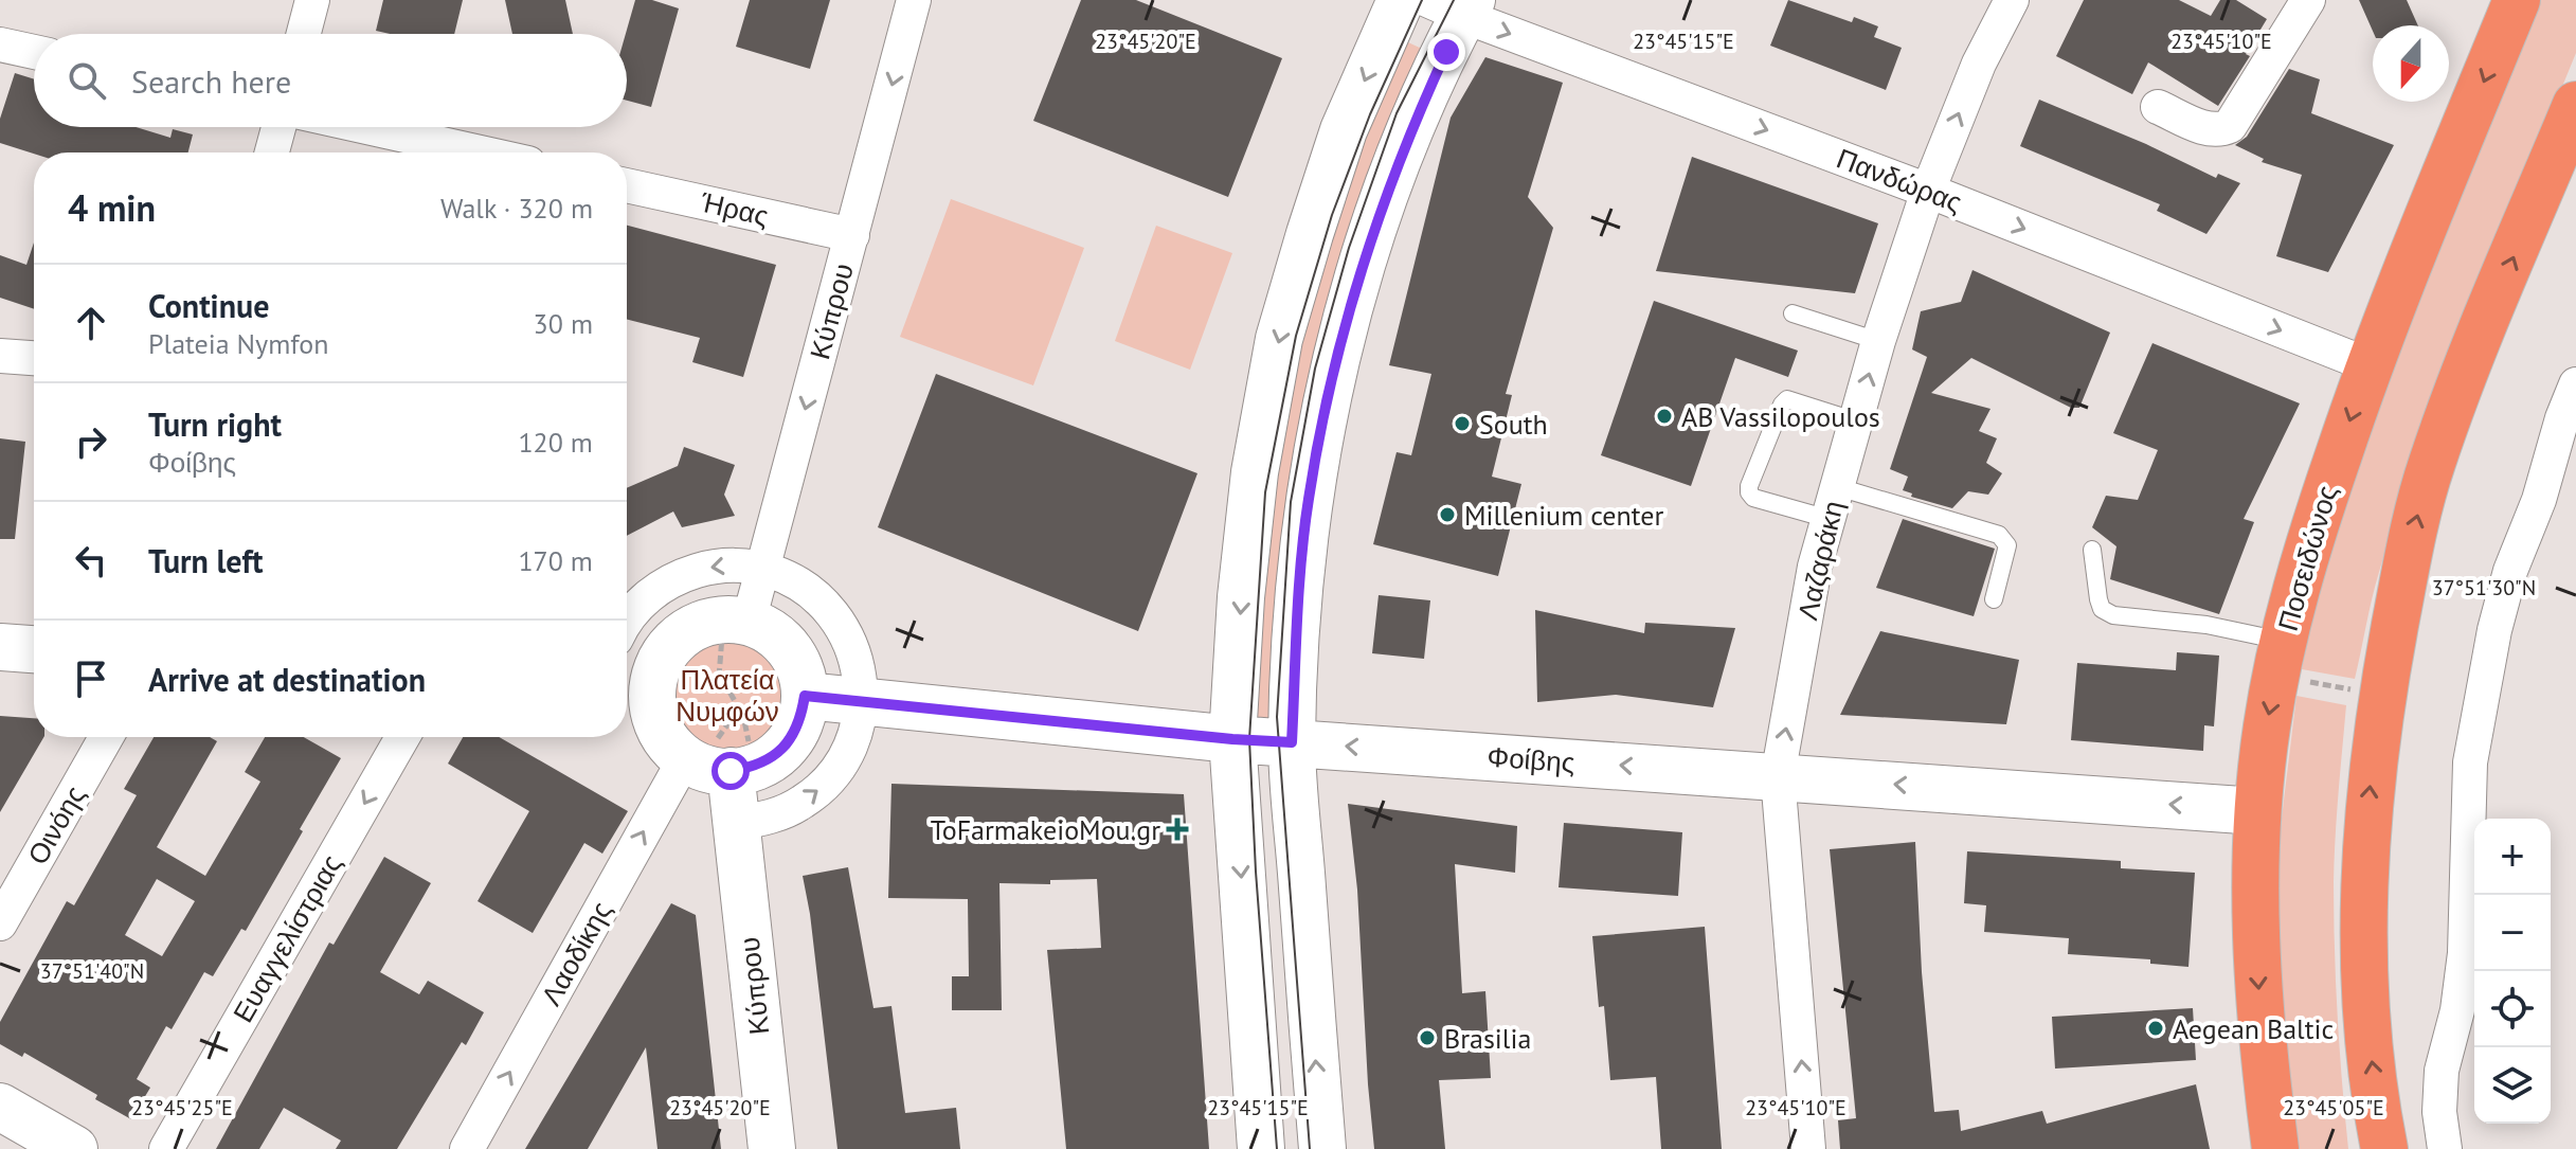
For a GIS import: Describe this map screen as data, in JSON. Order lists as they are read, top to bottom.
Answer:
{
  "streets": {
    "highway": ["Ποσειδώνος"],
    "street": [
      "Πανδώρας",
      "Ήρας",
      "Κύπρου",
      "Λαζαράκη",
      "Φοίβης",
      "Οινόης",
      "Ευαγγελίστριας",
      "Λαοδίκης"
    ]
  },
  "crossings": [
    ["Πανδώρας", "Ποσειδώνος"],
    ["Πανδώρας", "Λαζαράκη"],
    ["Ήρας", "Κύπρου"],
    ["Κύπρου", "Φοίβης"],
    ["Ποσειδώνος", "Φοίβης"],
    ["Λαζαράκη", "Φοίβης"]
  ],
  "one_way": [
    "Πανδώρας",
    "Κύπρου",
    "Λαζαράκη",
    "Φοίβης",
    "Ευαγγελίστριας",
    "Λαοδίκης"
  ],
  "parks": ["Πλατεία Νυμφών"],
  "places": {
    "other": [
      "AB Vassilopoulos",
      "South",
      "Millenium center",
      "Aegean Baltic",
      "Brasilia"
    ],
    "health": ["ToFarmakeioMou.gr"]
  },
  "north": "bottom",
  "page": {
    "search": "Search here",
    "heading": ["4 min", "Walk · 320 m"],
    "list": [
      ["Continue", "Plateia Nymfon", "30 m"],
      ["Turn right", "Φοίβης", "120 m"],
      ["Turn left", "170 m"],
      "Arrive at destination"
    ],
    "map_buttons": ["+", "−"]
  },
  "coordinates": [
    "23°45'20\"E",
    "23°45'15\"E",
    "23°45'10\"E",
    "37°51'30\"N",
    "37°51'40\"N",
    "23°45'25\"E",
    "23°45'05\"E"
  ]
}
